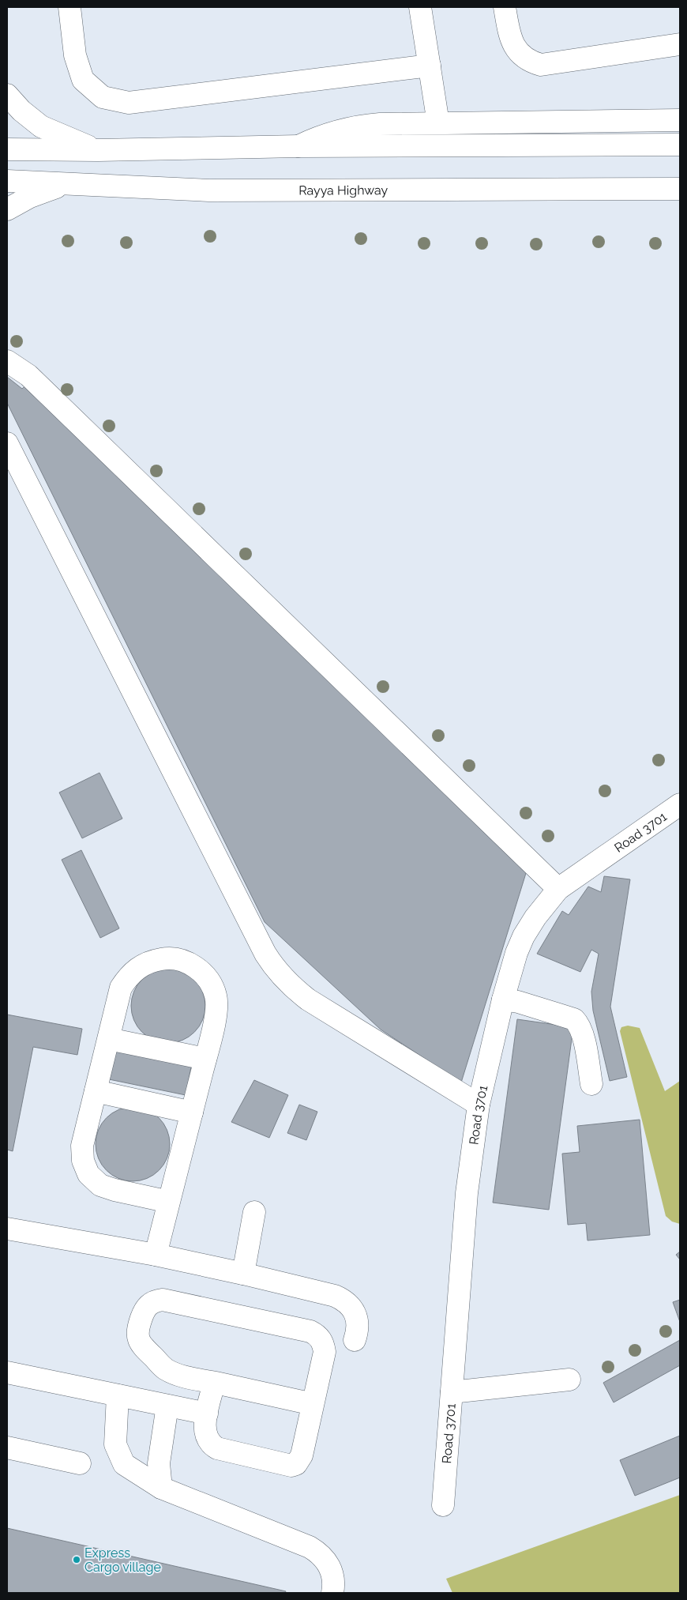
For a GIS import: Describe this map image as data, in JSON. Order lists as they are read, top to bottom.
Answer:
{
  "streets": {
    "street": ["Rayya Highway", "Road 3701"]
  },
  "places": ["Express Cargo village"]
}
